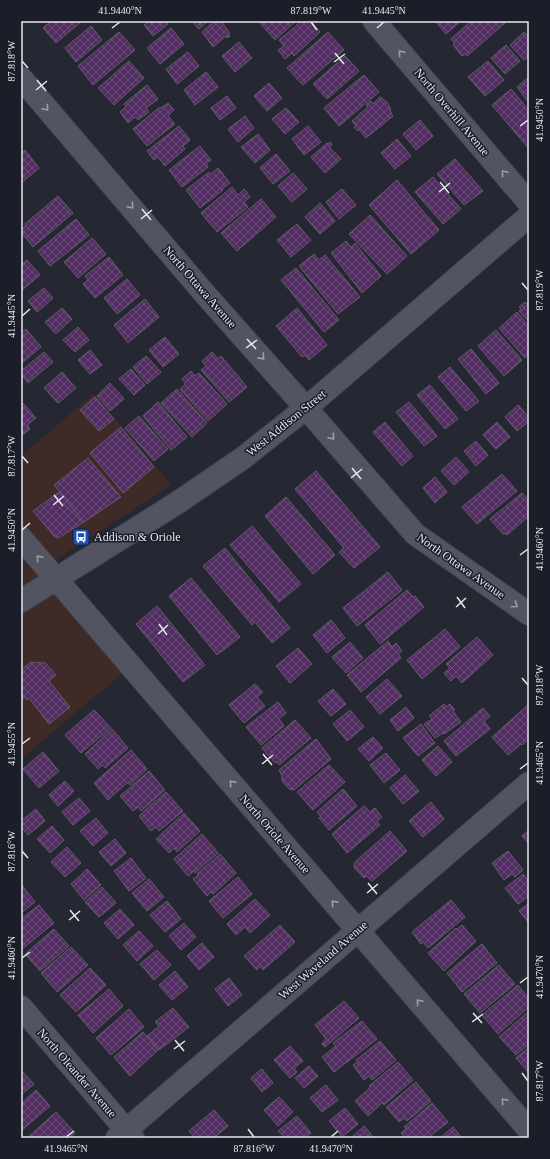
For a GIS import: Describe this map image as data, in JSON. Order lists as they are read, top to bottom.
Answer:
{
  "streets": {
    "street": [
      "North Overhill Avenue",
      "North Ottawa Avenue",
      "West Addison Street",
      "North Oriole Avenue",
      "West Waveland Avenue",
      "North Oleander Avenue"
    ]
  },
  "crossings": [
    ["North Ottawa Avenue", "West Addison Street"],
    ["West Addison Street", "North Oriole Avenue"],
    ["North Oriole Avenue", "West Waveland Avenue"],
    ["West Waveland Avenue", "North Oleander Avenue"]
  ],
  "one_way": ["North Overhill Avenue", "North Ottawa Avenue", "North Oriole Avenue"],
  "places": {
    "bus stop": ["Addison & Oriole"]
  },
  "coordinates": [
    "41.9440°N",
    "87.819°W",
    "41.9445°N",
    "87.818°W",
    "41.9450°N",
    "87.817°W",
    "41.9460°N",
    "41.9455°N",
    "41.9465°N",
    "87.816°W",
    "41.9470°N"
  ]
}
